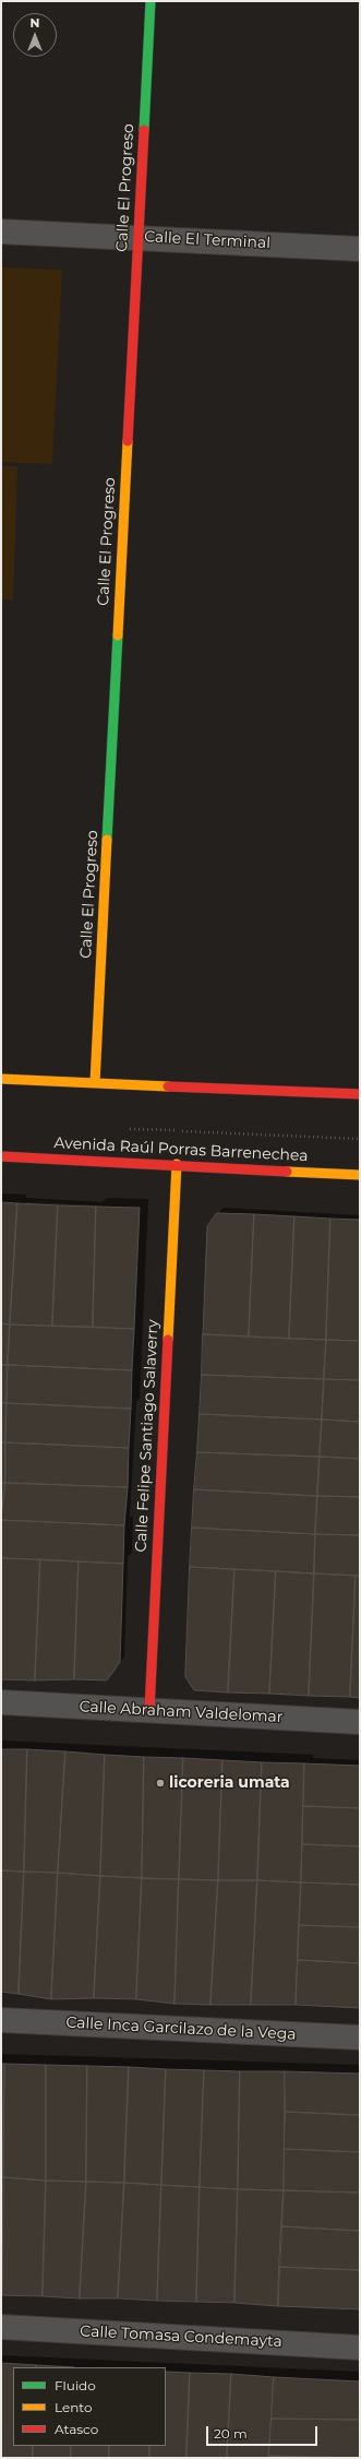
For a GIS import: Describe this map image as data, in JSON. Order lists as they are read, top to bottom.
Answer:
{
  "streets": {
    "street": [
      "Calle El Progreso",
      "Calle El Terminal",
      "Avenida Raúl Porras Barrenechea",
      "Calle Felipe Santiago Salaverry",
      "Calle Abraham Valdelomar",
      "Calle Inca Garcilazo de la Vega",
      "Calle Tomasa Condemayta"
    ]
  },
  "crossings": [
    ["Calle El Progreso", "Calle El Terminal"],
    ["Avenida Raúl Porras Barrenechea", "Calle Felipe Santiago Salaverry"],
    ["Calle Felipe Santiago Salaverry", "Calle Abraham Valdelomar"]
  ],
  "places": ["licoreria umata"],
  "legend": ["Fluido", "Lento", "Atasco"],
  "scale_bar": "20 m",
  "north": "top"
}
